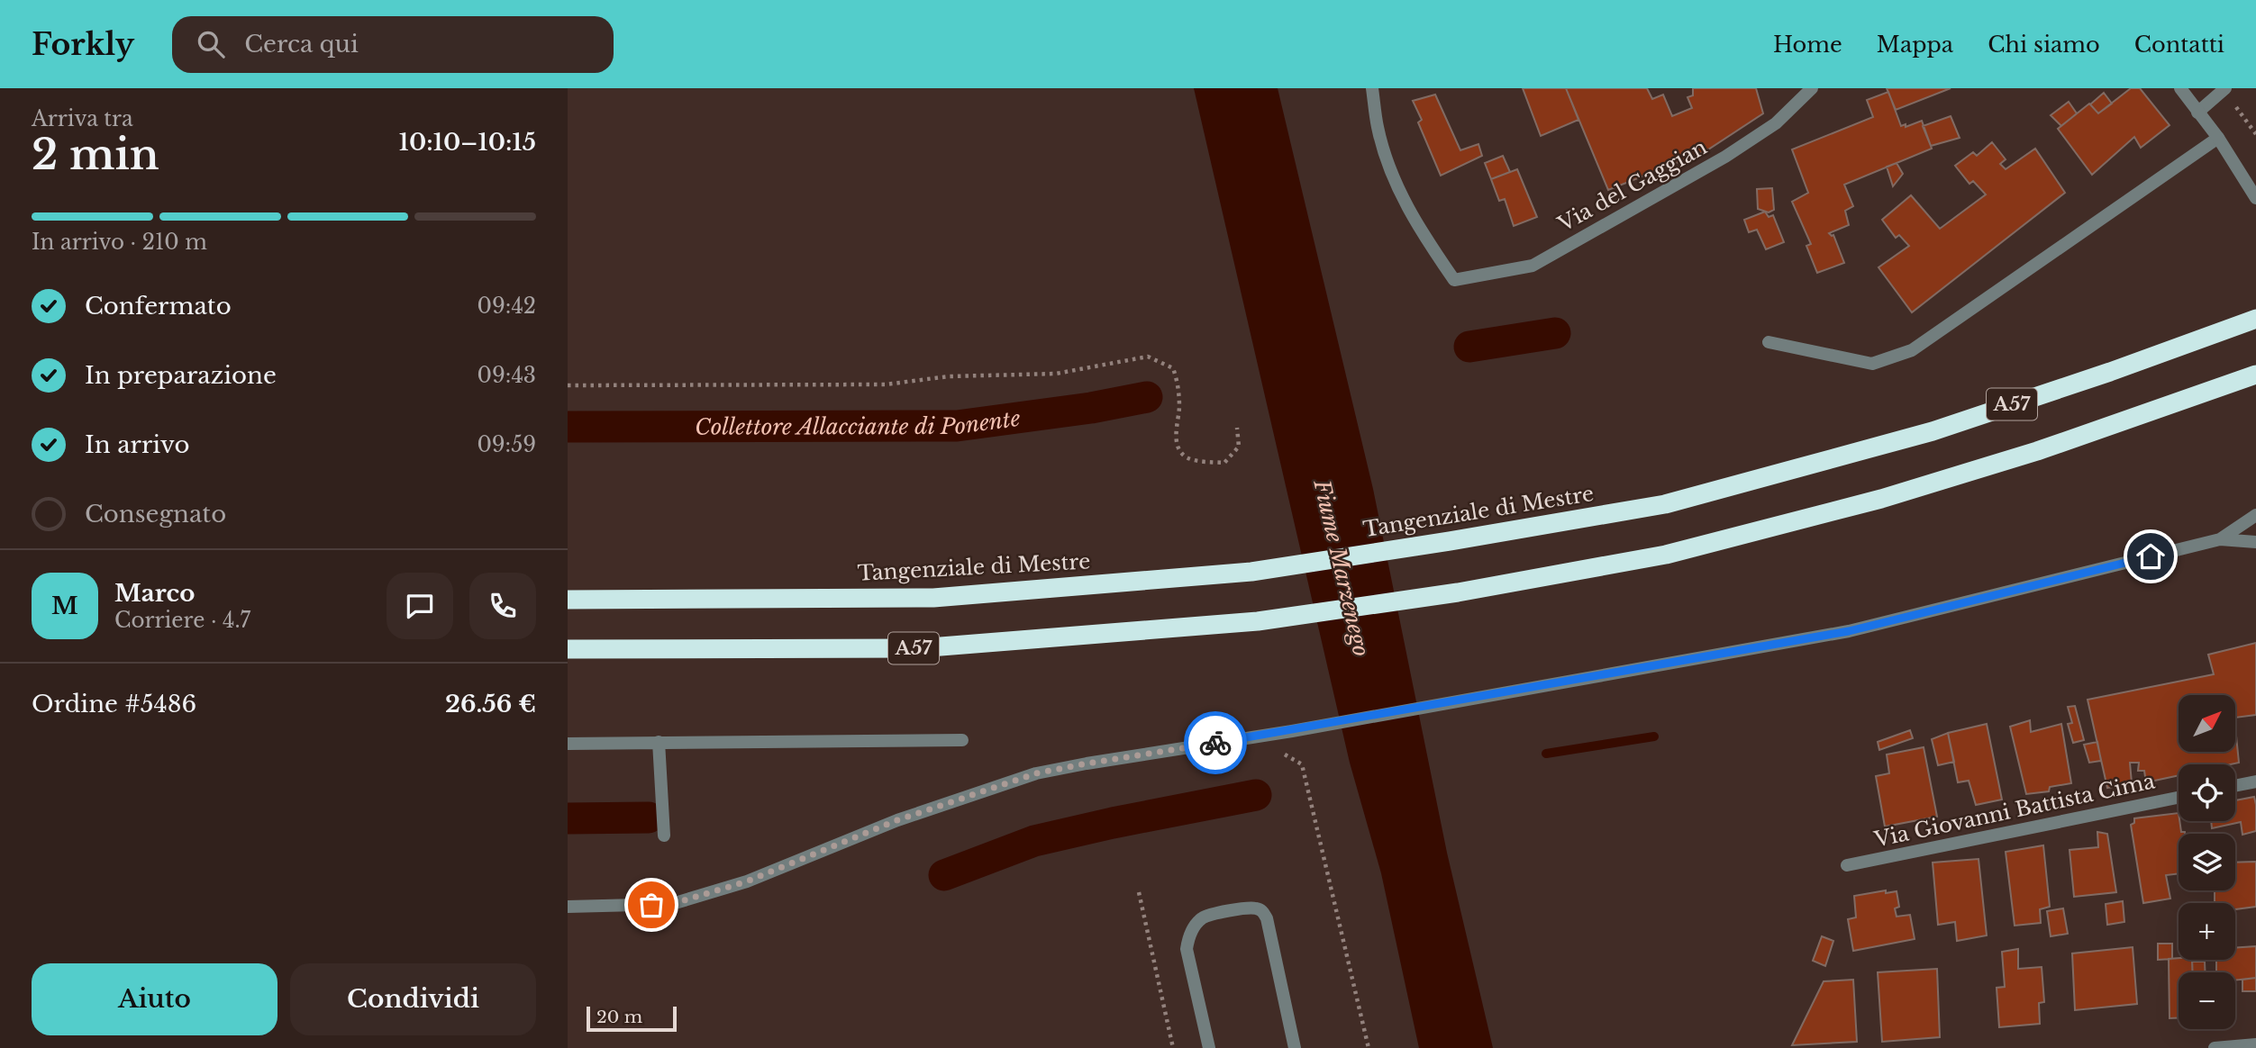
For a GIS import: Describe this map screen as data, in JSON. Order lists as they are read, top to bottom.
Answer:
{
  "streets": {
    "highway": ["A57", "Tangenziale di Mestre"],
    "street": ["Via del Gaggian", "Via Giovanni Battista Cima"]
  },
  "water": ["Collettore Allacciante di Ponente", "Fiume Marzenego"],
  "scale_bar": "20 m",
  "north": "top right",
  "page": {
    "header": "Forkly",
    "search": "Cerca qui",
    "nav": [
      "Home",
      "Mappa",
      "Chi siamo",
      "Contatti"
    ],
    "heading": ["2 min", "Arriva tra", "10:10–10:15"],
    "panel": [
      "Marco",
      "Corriere · 4.7",
      "Ordine #5486",
      "26.56 €"
    ],
    "bar": "In arrivo · 210 m",
    "list": [
      ["Confermato", "09:42"],
      ["In preparazione", "09:43"],
      ["In arrivo", "09:59"],
      "Consegnato"
    ],
    "round": "M",
    "map_buttons": ["+", "−"],
    "buttons": ["Aiuto", "Condividi"],
    "scale": "20 m"
  }
}
